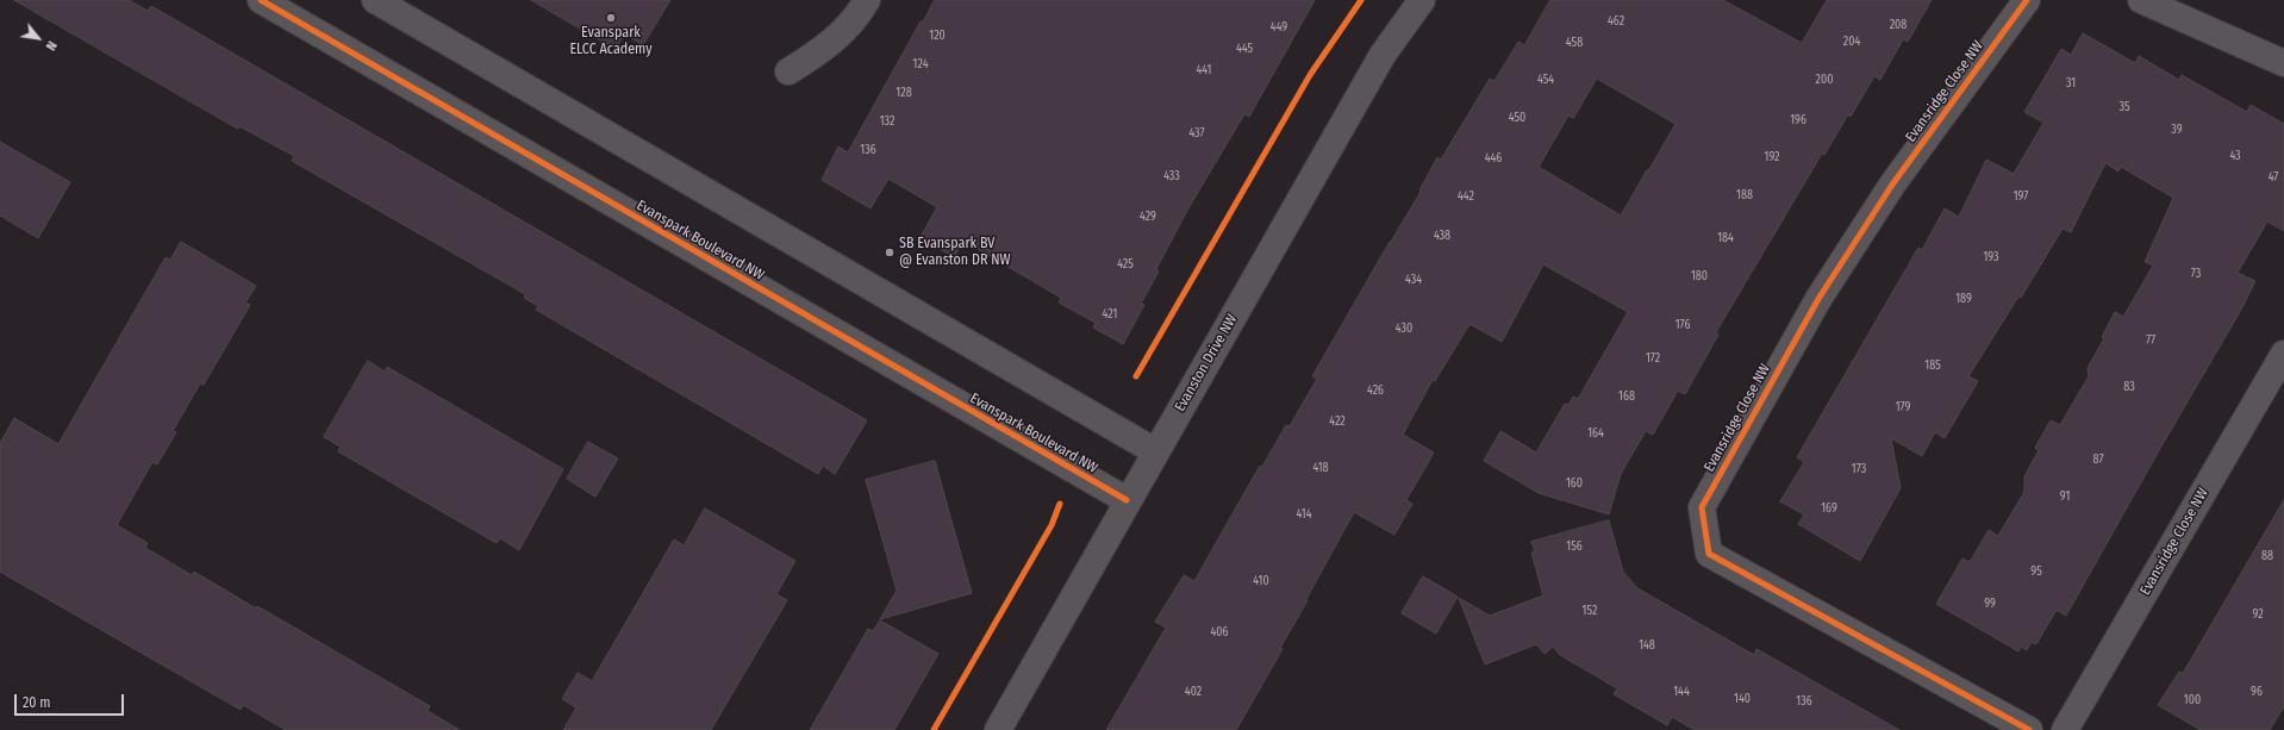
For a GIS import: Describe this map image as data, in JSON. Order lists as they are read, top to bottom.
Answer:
{
  "streets": {
    "street": ["Evansridge Close NW", "Evanspark Boulevard NW", "Evanston Drive NW"]
  },
  "crossings": [
    ["Evanspark Boulevard NW", "Evanston Drive NW"]
  ],
  "places": ["Evanspark ELCC Academy", "SB Evanspark BV @ Evanston DR NW"],
  "house_numbers": [
    "462",
    "208",
    "449",
    "120",
    "204",
    "458",
    "445",
    "124",
    "441",
    "454",
    "200",
    "31",
    "128",
    "35",
    "450",
    "196",
    "132",
    "39",
    "437",
    "136",
    "43",
    "192",
    "446",
    "433",
    "47",
    "188",
    "442",
    "197",
    "429",
    "438",
    "184",
    "193",
    "425",
    "73",
    "180",
    "434",
    "189",
    "421",
    "176",
    "430",
    "77",
    "172",
    "185",
    "83",
    "426",
    "168",
    "179",
    "422",
    "164",
    "87",
    "418",
    "173",
    "160",
    "91",
    "169",
    "414",
    "156",
    "88",
    "95",
    "410",
    "99",
    "152",
    "92",
    "406",
    "148",
    "402",
    "144",
    "96",
    "140",
    "100",
    "136"
  ],
  "scale_bar": "20 m",
  "north": "bottom right"
}
